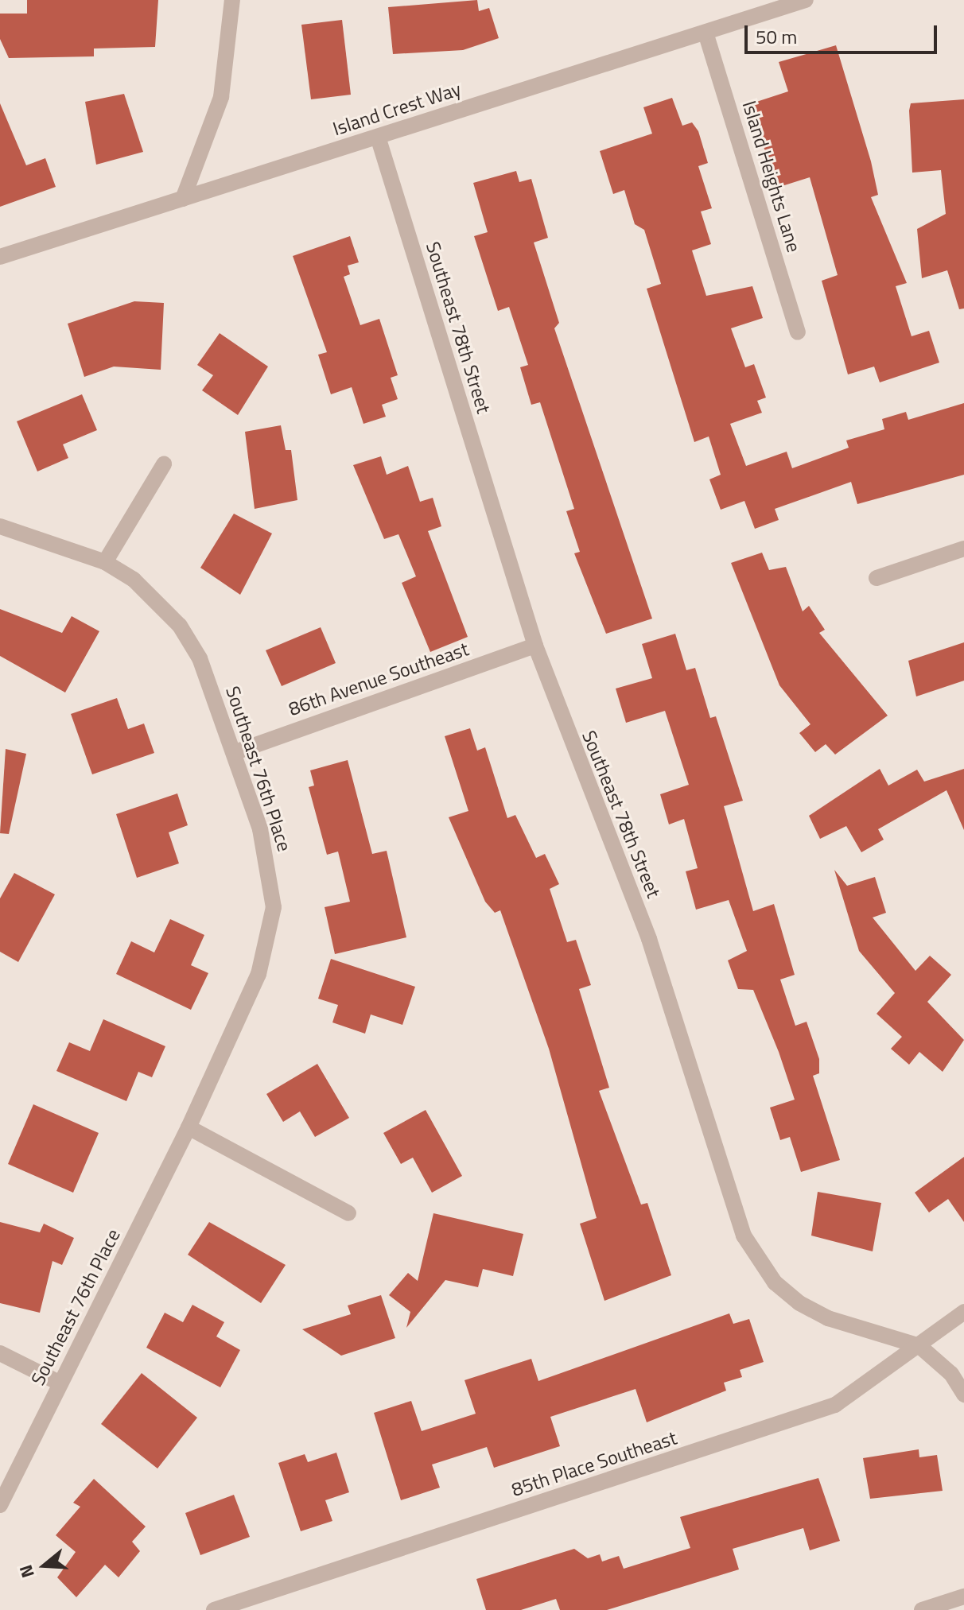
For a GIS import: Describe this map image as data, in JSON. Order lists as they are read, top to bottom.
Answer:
{
  "streets": {
    "street": [
      "Island Crest Way",
      "Island Heights Lane",
      "Southeast 78th Street",
      "86th Avenue Southeast",
      "Southeast 76th Place",
      "85th Place Southeast"
    ]
  },
  "crossings": [
    ["Island Crest Way", "Island Heights Lane"],
    ["Island Crest Way", "Southeast 78th Street"],
    ["Southeast 78th Street", "86th Avenue Southeast"],
    ["Southeast 78th Street", "85th Place Southeast"],
    ["86th Avenue Southeast", "Southeast 76th Place"]
  ],
  "scale_bar": "50 m",
  "north": "left"
}
